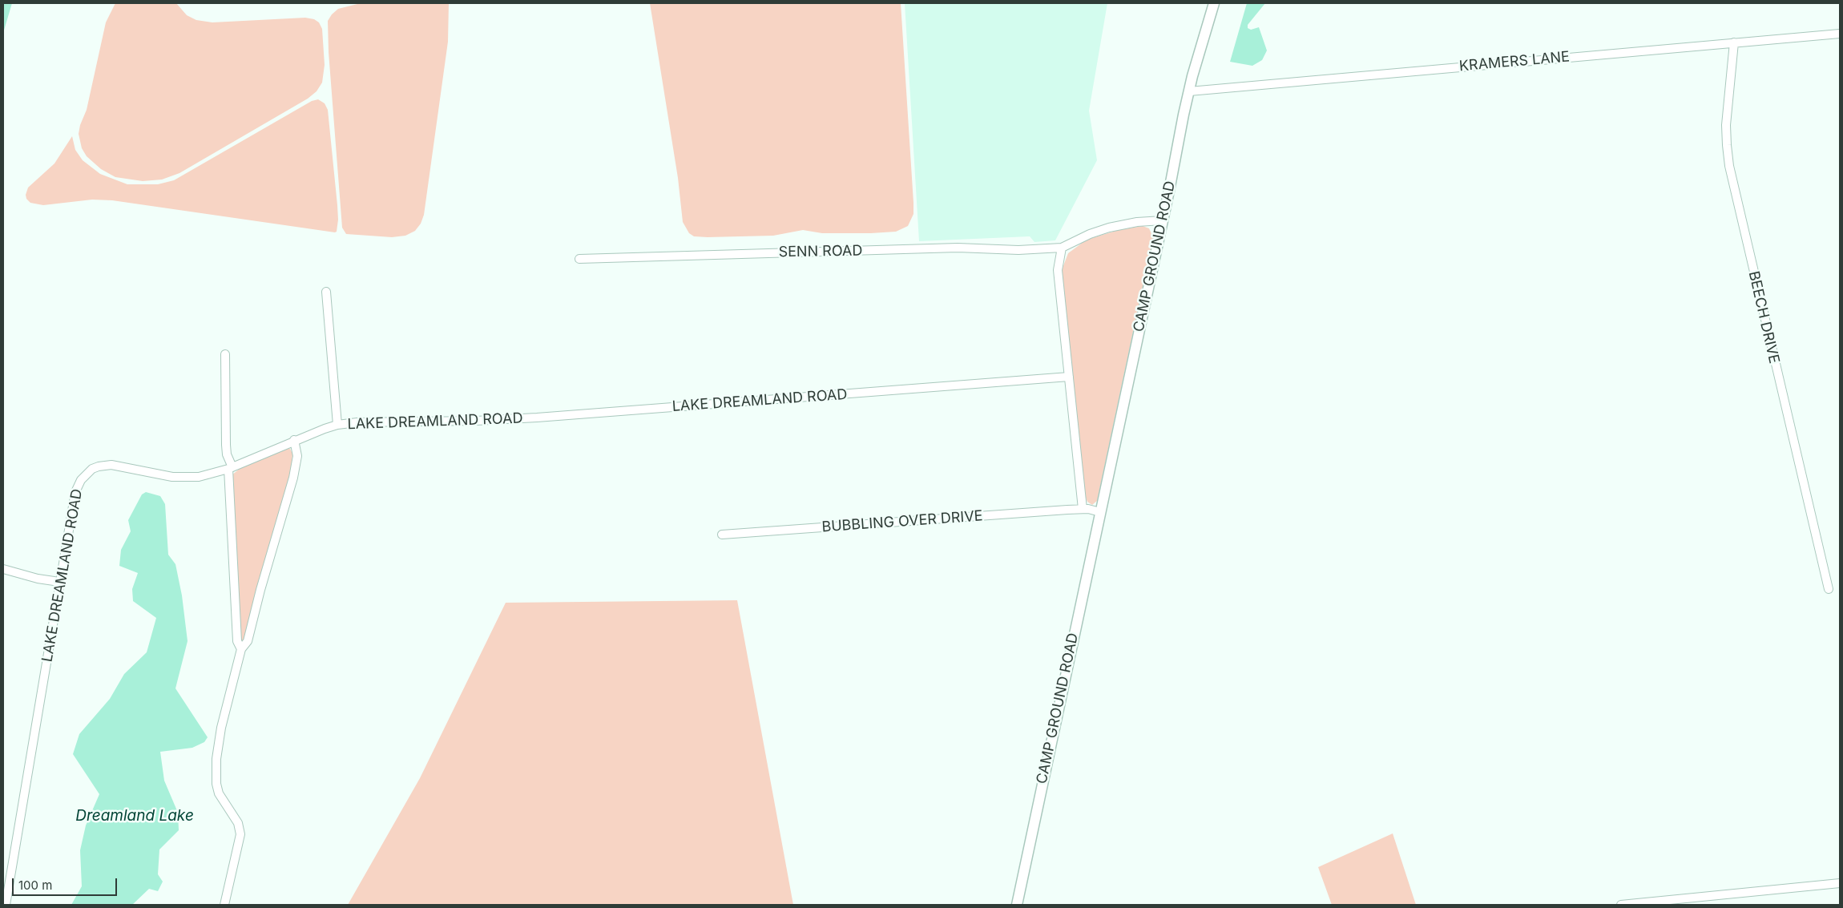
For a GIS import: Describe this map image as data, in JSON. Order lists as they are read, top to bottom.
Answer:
{
  "streets": {
    "street": [
      "KRAMERS LANE",
      "SENN ROAD",
      "CAMP GROUND ROAD",
      "BEECH DRIVE",
      "LAKE DREAMLAND ROAD",
      "BUBBLING OVER DRIVE"
    ]
  },
  "crossings": [
    ["KRAMERS LANE", "CAMP GROUND ROAD"],
    ["KRAMERS LANE", "BEECH DRIVE"]
  ],
  "water": ["Dreamland Lake"],
  "scale_bar": "100 m"
}
